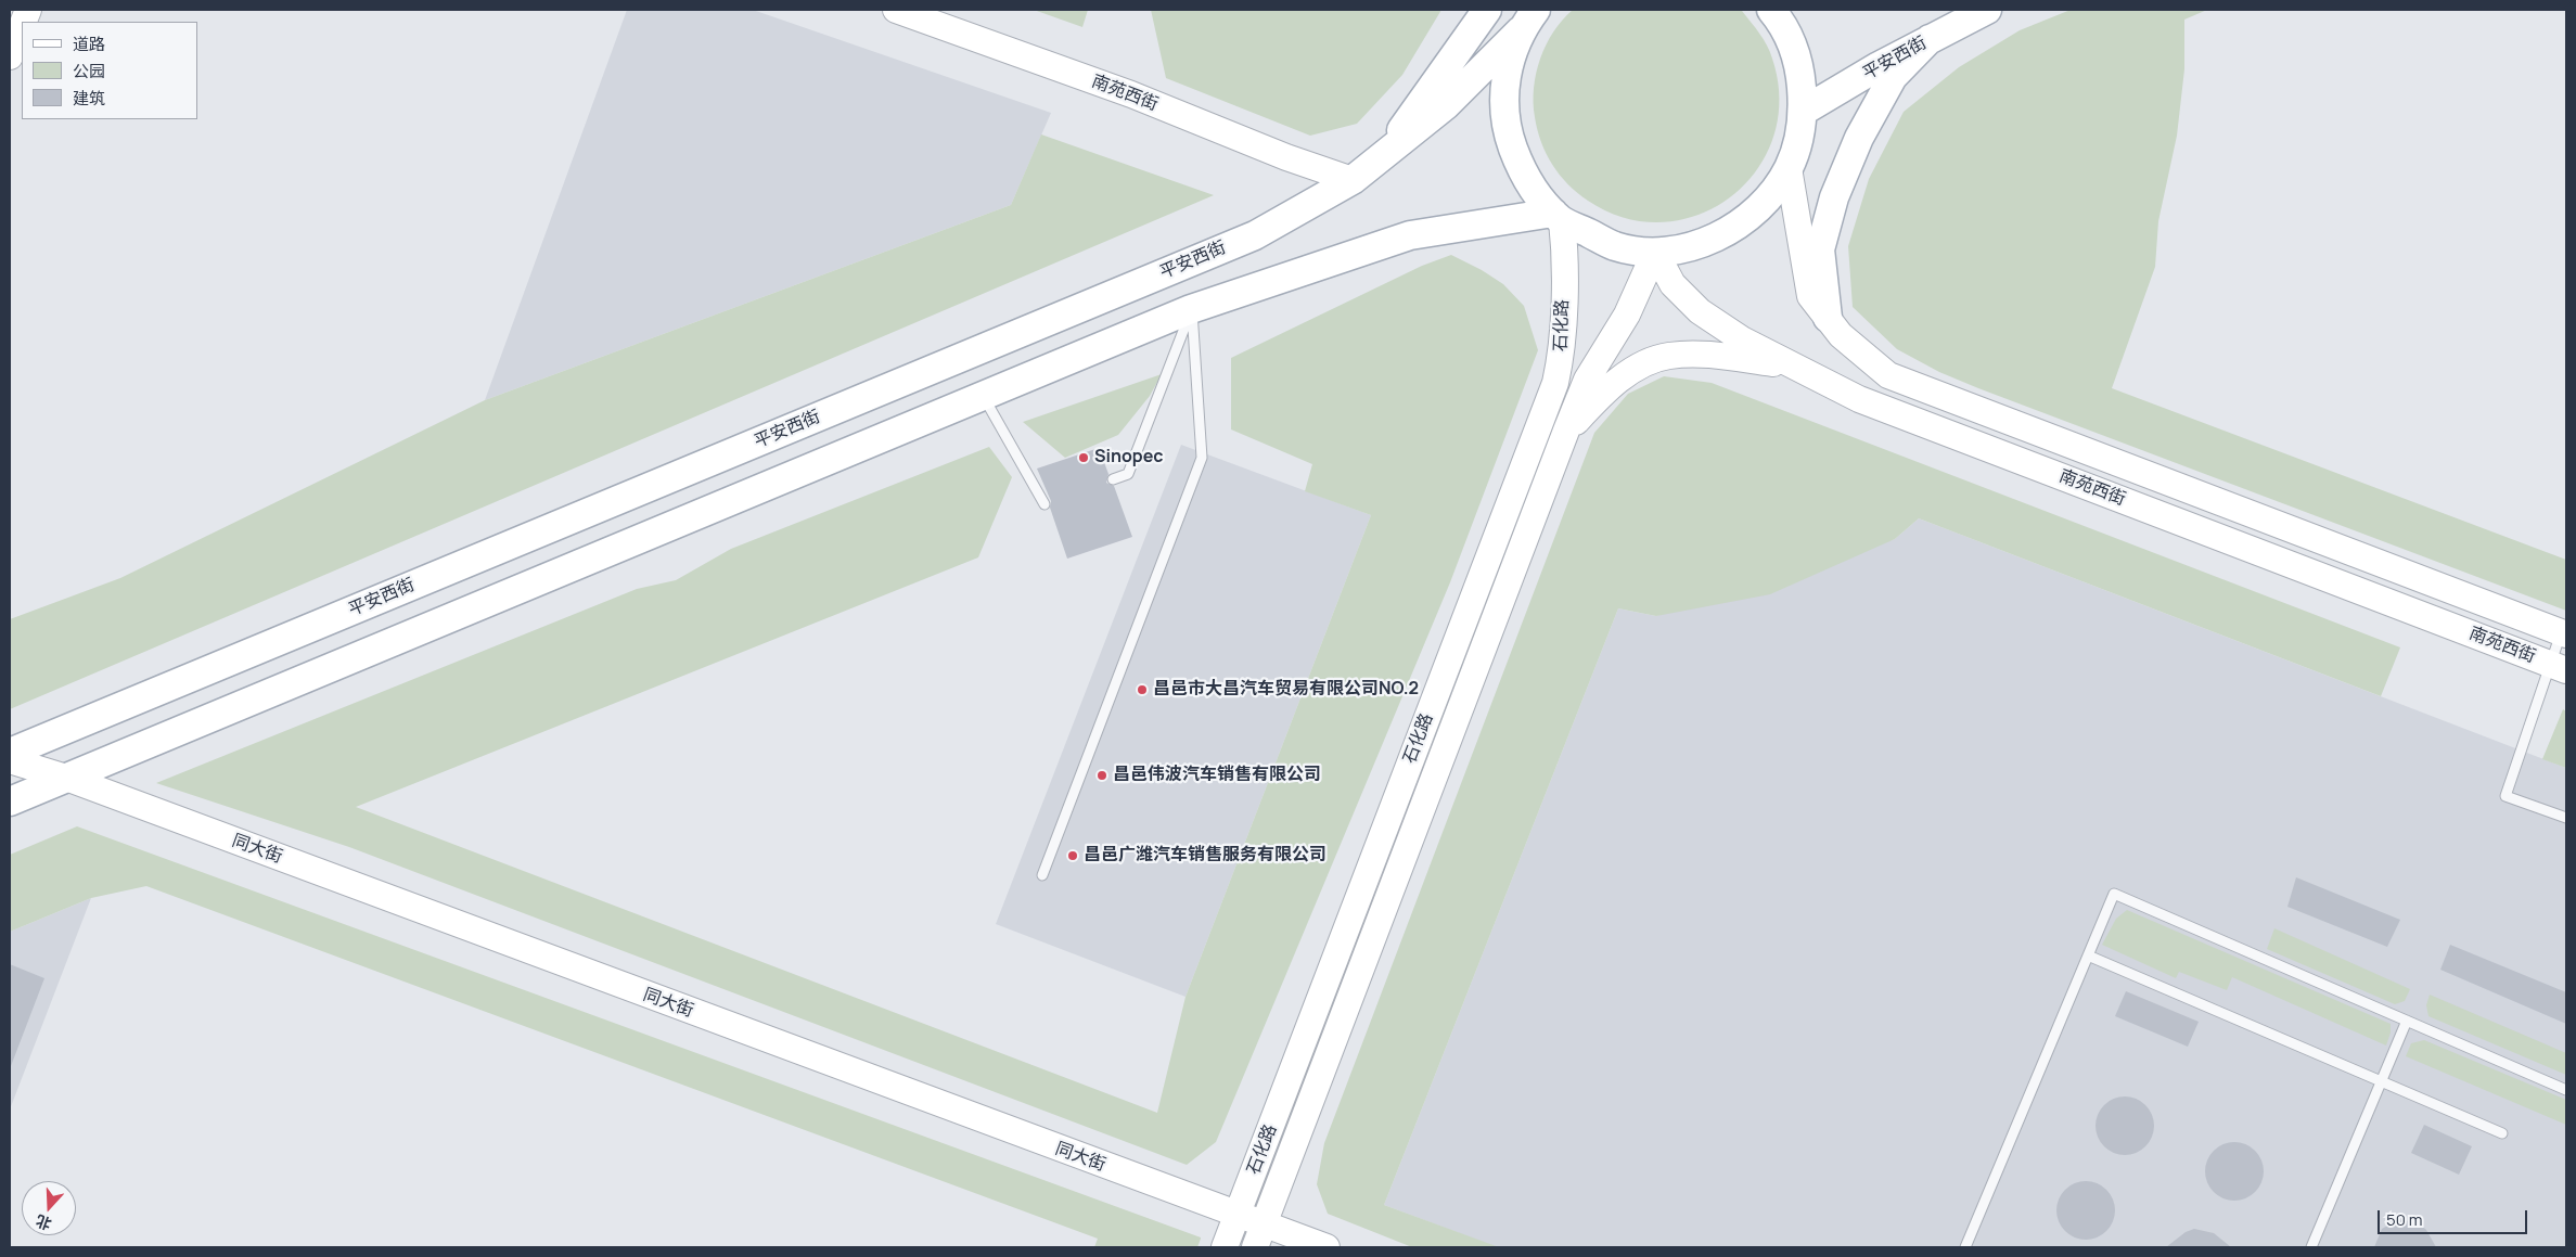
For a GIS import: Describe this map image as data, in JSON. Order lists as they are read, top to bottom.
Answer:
{
  "streets": {
    "main road": [
      "平安西街",
      "南苑西街",
      "石化路",
      "同大街"
    ]
  },
  "crossings": [
    ["平安西街", "南苑西街"],
    ["南苑西街", "石化路"],
    ["石化路", "同大街"]
  ],
  "places": [
    "Sinopec",
    "昌邑市大昌汽车贸易有限公司NO.2",
    "昌邑伟波汽车销售有限公司",
    "昌邑广潍汽车销售服务有限公司"
  ],
  "legend": ["道路", "公园", "建筑"],
  "scale_bar": "50 m",
  "north": "bottom"
}
